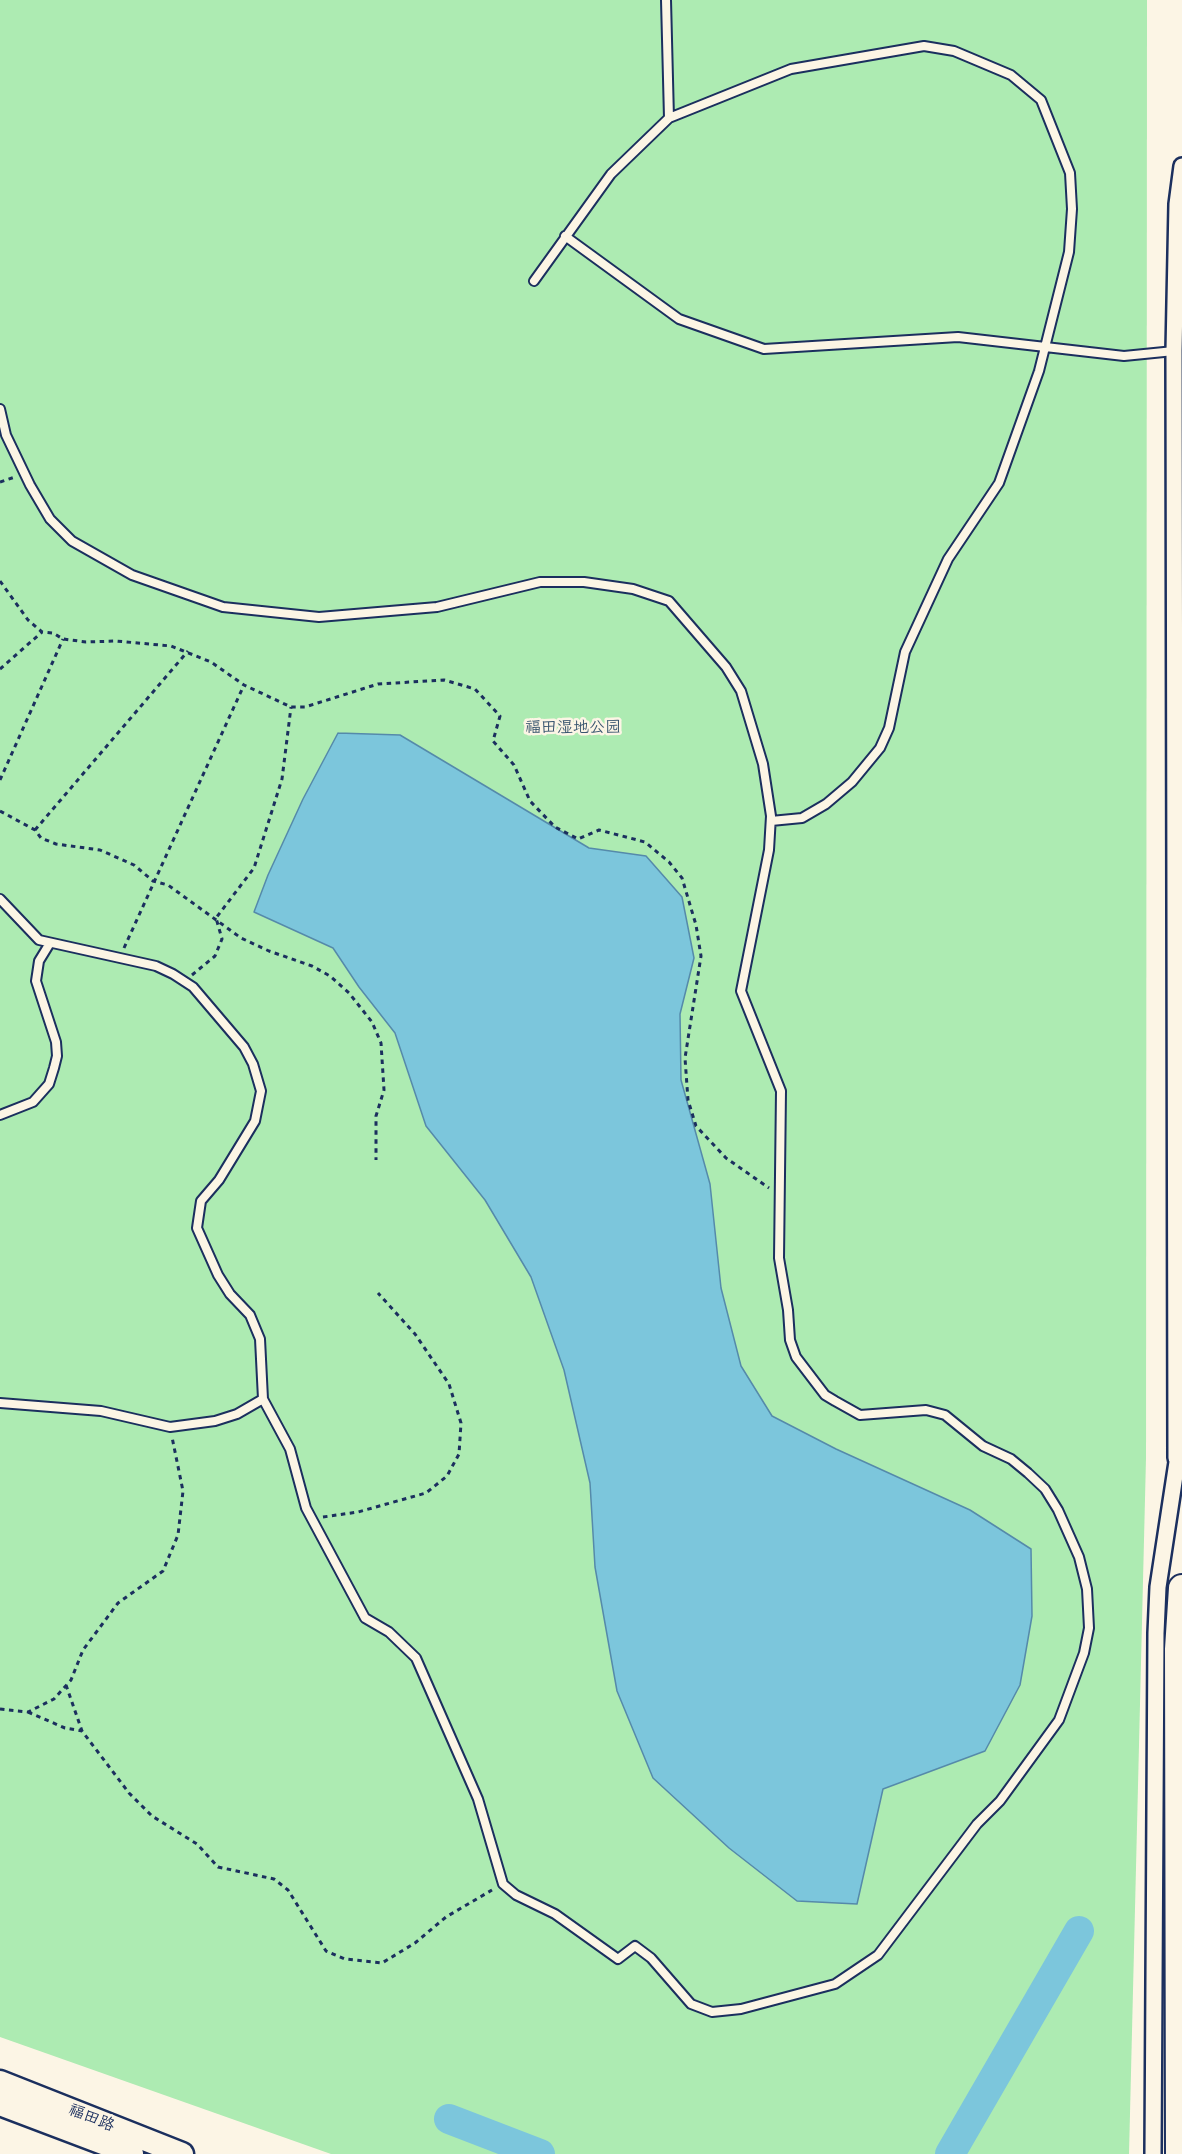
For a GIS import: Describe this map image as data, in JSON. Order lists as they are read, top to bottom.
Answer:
{
  "streets": {
    "main road": ["福田路"]
  },
  "parks": ["福田湿地公园"]
}
